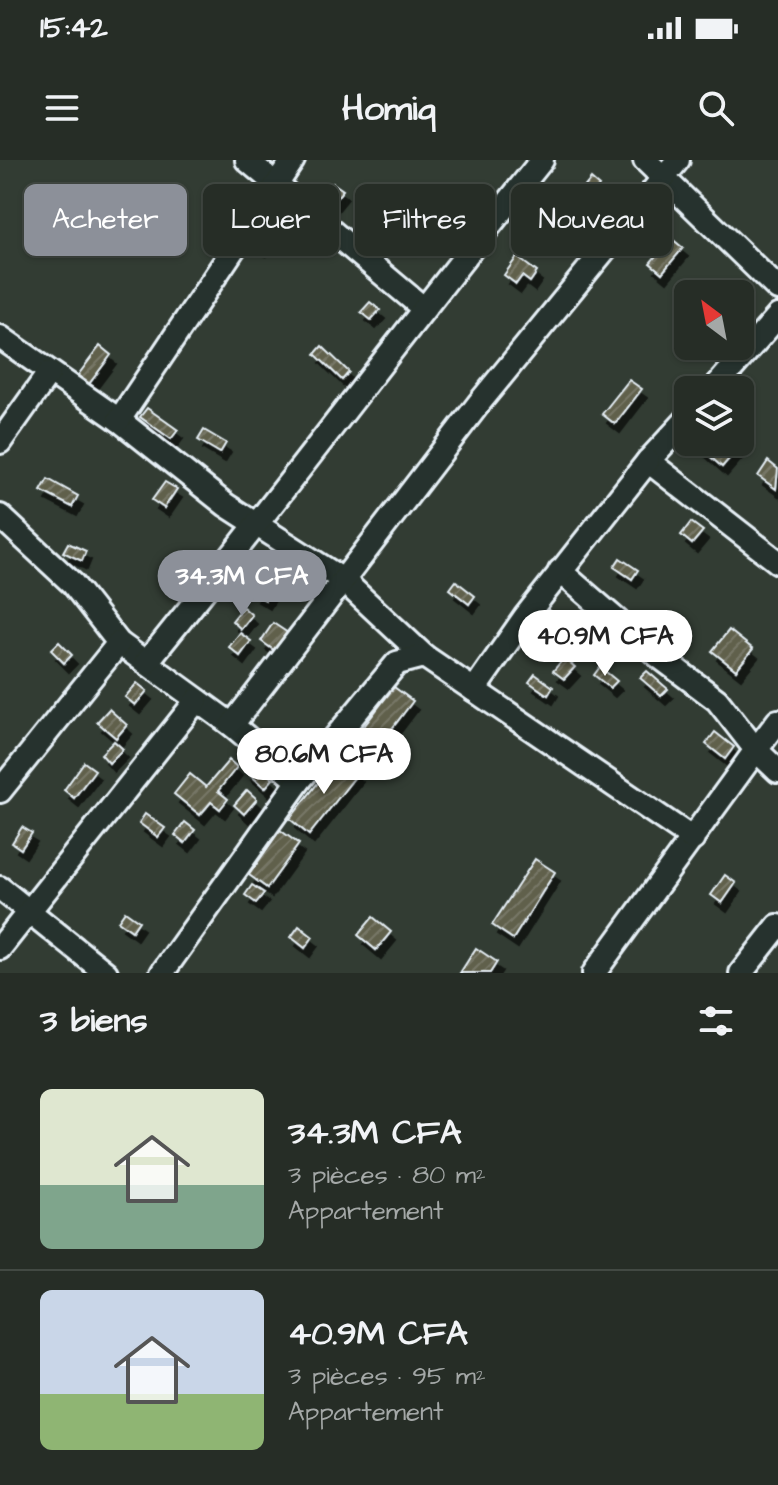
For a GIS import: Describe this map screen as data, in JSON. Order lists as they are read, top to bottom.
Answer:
{
  "north": "top left",
  "page": {
    "status": "15:42",
    "header": "Homiq",
    "chip": [
      "Acheter",
      "Louer",
      "Filtres",
      "Nouveau"
    ],
    "price": ["34.3M CFA", "40.9M CFA", "80.6M CFA"],
    "heading": "3 biens",
    "list": [
      {
        "name": "34.3M CFA",
        "note": "3 pièces · 80 m² · Appartement"
      },
      {
        "name": "40.9M CFA",
        "note": "3 pièces · 95 m² · Appartement"
      }
    ]
  }
}
